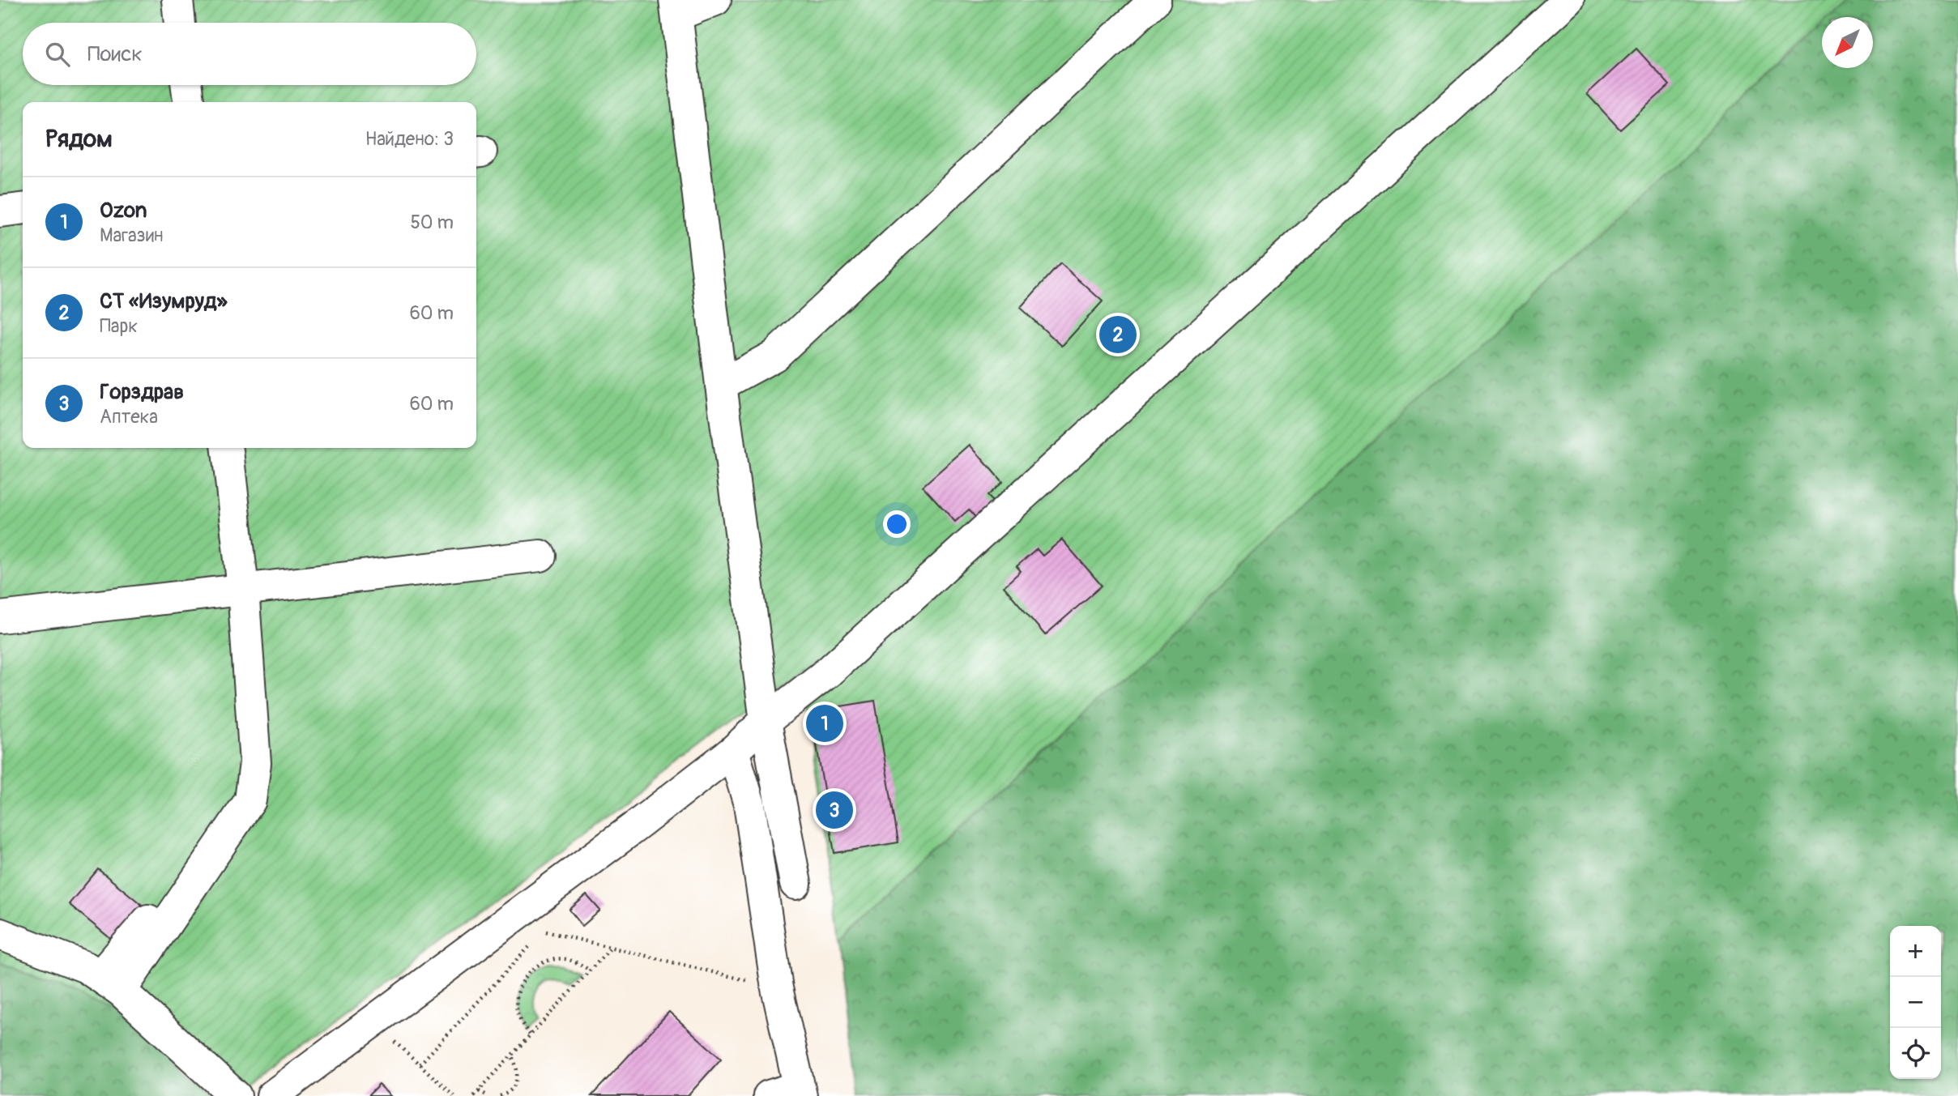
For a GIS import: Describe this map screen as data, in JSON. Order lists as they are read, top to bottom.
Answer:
{
  "north": "bottom left",
  "page": {
    "search": "Поиск",
    "heading": ["Рядом", "Найдено: 3"],
    "list": [
      {
        "mark": "1",
        "name": "Ozon",
        "note": "Магазин",
        "value": "50 m"
      },
      {
        "mark": "2",
        "name": "СТ «Изумруд»",
        "note": "Парк",
        "value": "60 m"
      },
      {
        "mark": "3",
        "name": "Горздрав",
        "note": "Аптека",
        "value": "60 m"
      }
    ],
    "pins": ["2", "1", "3"],
    "map_buttons": ["+", "−"]
  }
}
